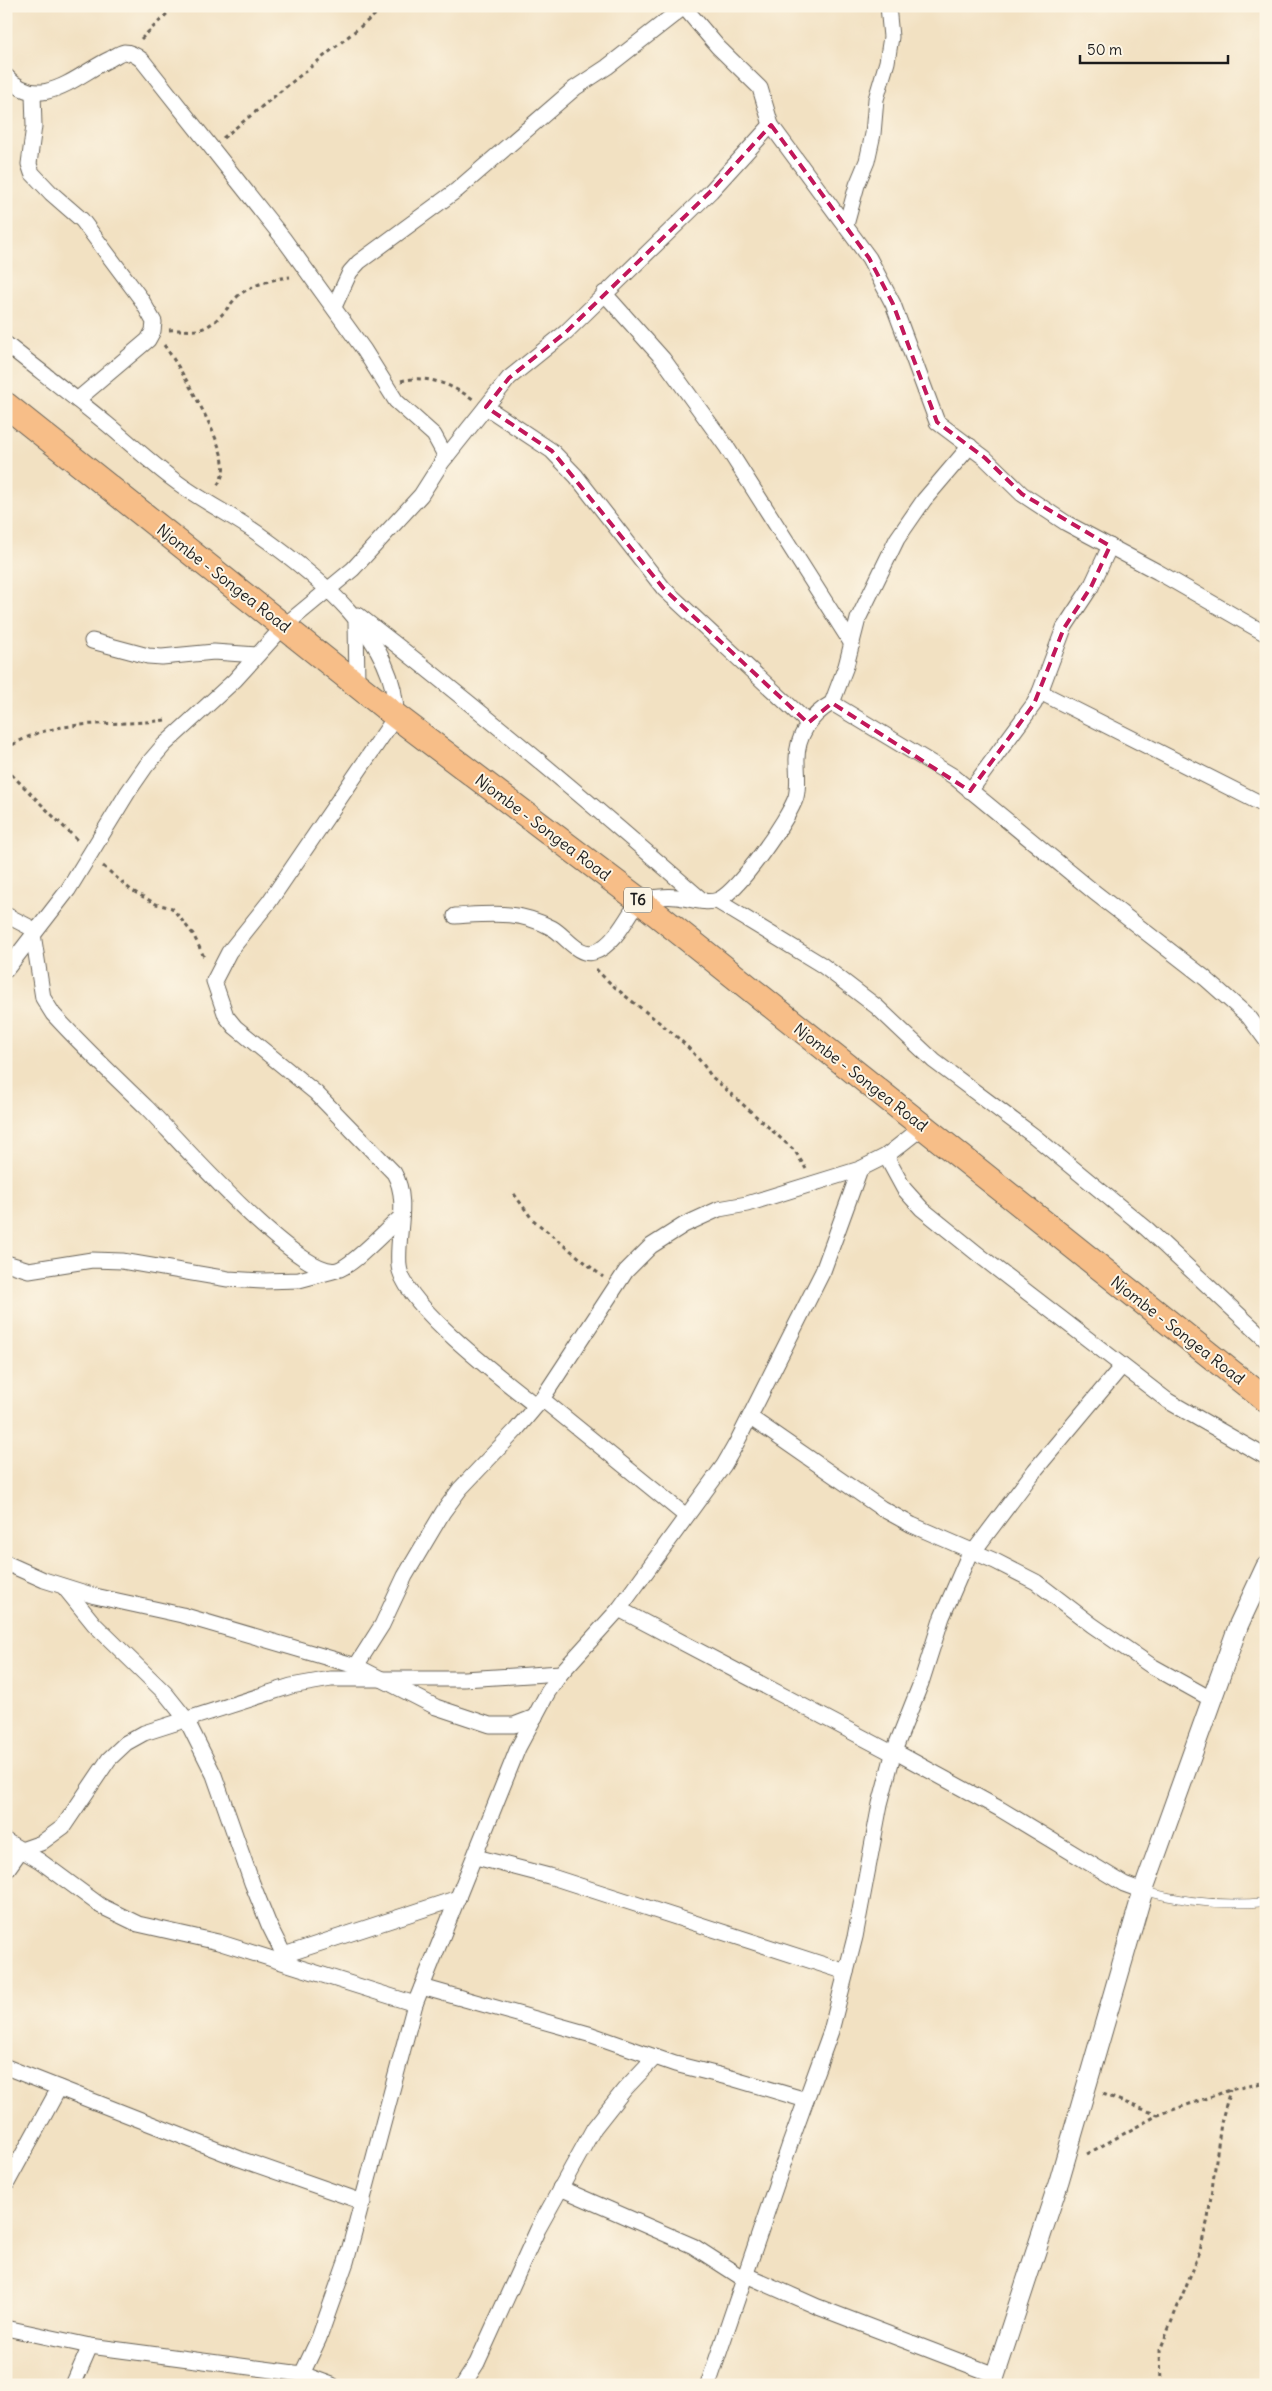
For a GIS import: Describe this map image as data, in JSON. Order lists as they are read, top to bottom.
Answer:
{
  "streets": {
    "highway": ["Njombe - Songea Road", "T6"]
  },
  "scale_bar": "50 m"
}
